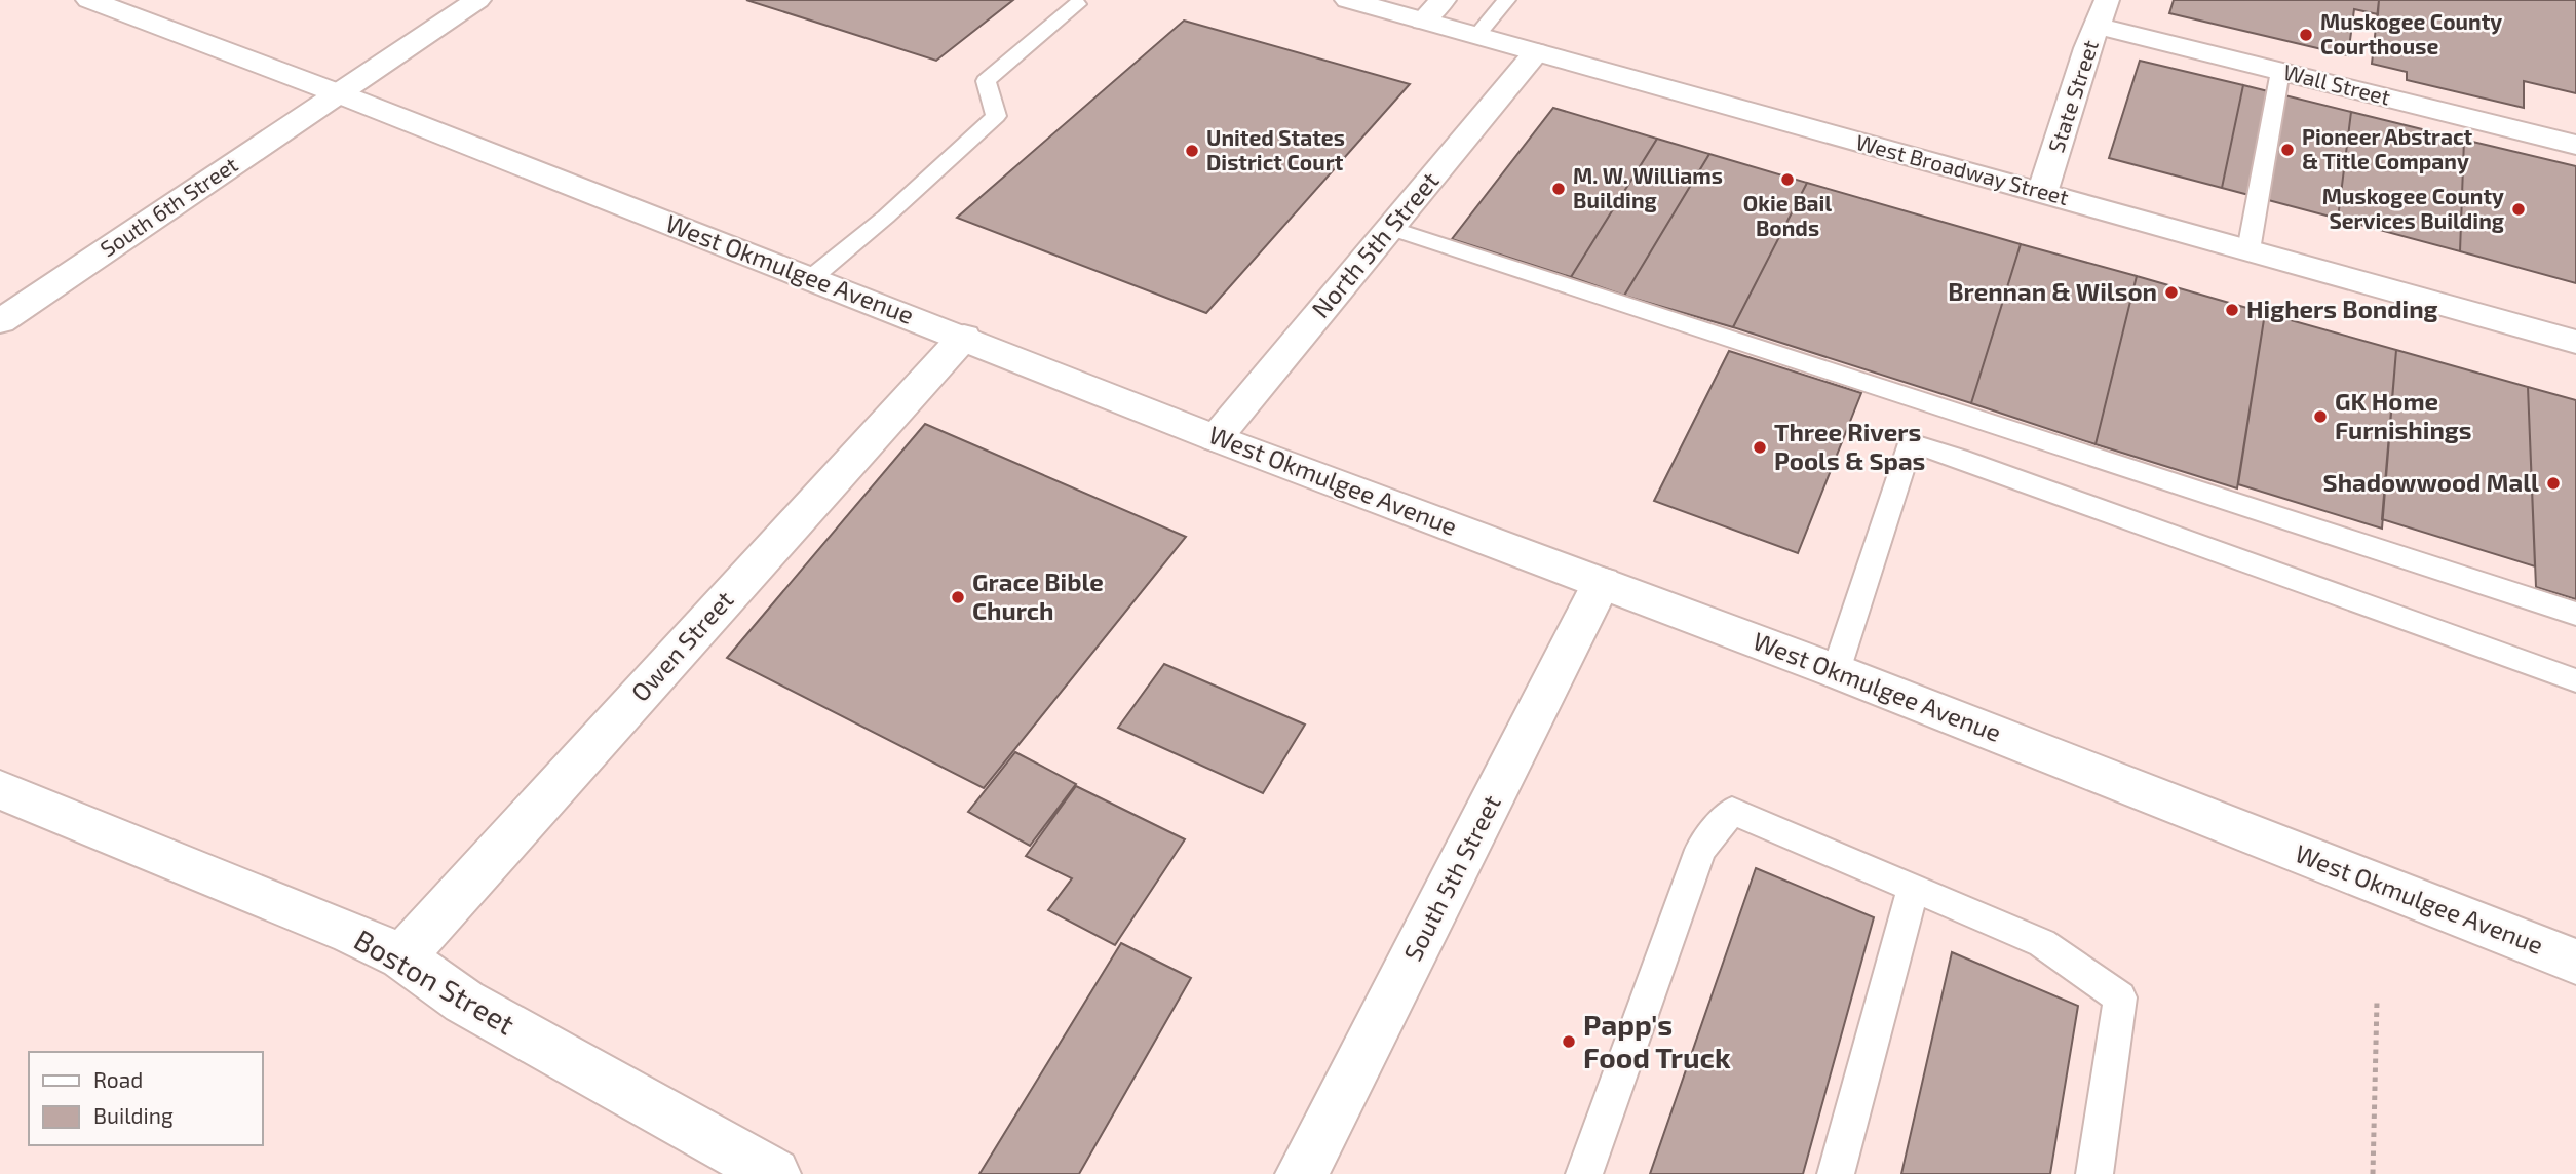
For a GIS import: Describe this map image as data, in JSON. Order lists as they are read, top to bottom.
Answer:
{
  "streets": {
    "street": [
      "Wall Street",
      "State Street",
      "West Broadway Street",
      "South 6th Street",
      "North 5th Street",
      "West Okmulgee Avenue",
      "Owen Street",
      "South 5th Street",
      "Boston Street"
    ]
  },
  "crossings": [
    ["Wall Street", "State Street"],
    ["State Street", "West Broadway Street"],
    ["West Broadway Street", "North 5th Street"],
    ["South 6th Street", "West Okmulgee Avenue"],
    ["North 5th Street", "West Okmulgee Avenue"],
    ["West Okmulgee Avenue", "Owen Street"],
    ["West Okmulgee Avenue", "South 5th Street"],
    ["Owen Street", "Boston Street"]
  ],
  "places": [
    "Muskogee County Courthouse",
    "Pioneer Abstract & Title Company",
    "United States District Court",
    "Okie Bail Bonds",
    "M. W. Williams Building",
    "Muskogee County Services Building",
    "Brennan & Wilson",
    "Highers Bonding",
    "GK Home Furnishings",
    "Three Rivers Pools & Spas",
    "Shadowwood Mall",
    "Grace Bible Church",
    "Papp's Food Truck"
  ],
  "legend": ["Road", "Building"]
}
